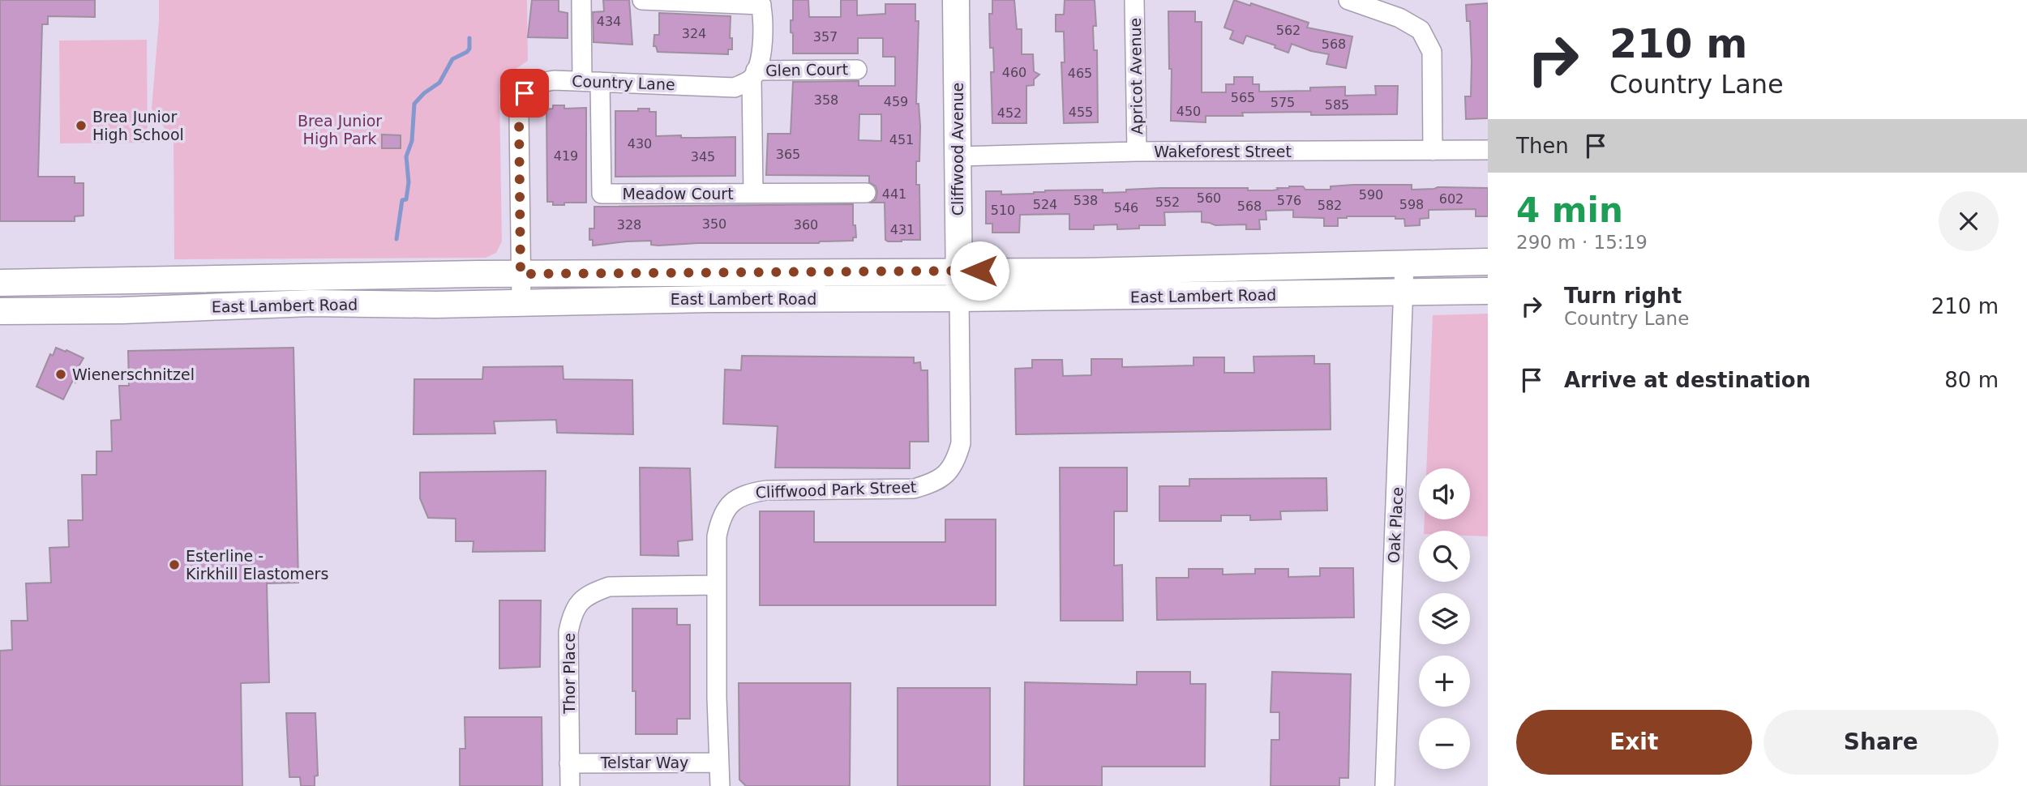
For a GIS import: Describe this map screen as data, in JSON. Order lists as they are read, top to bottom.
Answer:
{
  "streets": {
    "main road": ["Cliffwood Avenue", "East Lambert Road"],
    "street": [
      "Glen Court",
      "Apricot Avenue",
      "Country Lane",
      "Wakeforest Street",
      "Meadow Court",
      "Cliffwood Park Street",
      "Oak Place",
      "Thor Place",
      "Telstar Way"
    ]
  },
  "crossings": [
    ["Glen Court", "Country Lane"],
    ["Glen Court", "Meadow Court"],
    ["Apricot Avenue", "Wakeforest Street"],
    ["Country Lane", "Meadow Court"],
    ["Country Lane", "East Lambert Road"],
    ["Cliffwood Avenue", "Wakeforest Street"],
    ["Cliffwood Avenue", "East Lambert Road"],
    ["Cliffwood Avenue", "Cliffwood Park Street"],
    ["East Lambert Road", "Cliffwood Park Street"],
    ["East Lambert Road", "Oak Place"],
    ["Cliffwood Park Street", "Thor Place"],
    ["Cliffwood Park Street", "Telstar Way"],
    ["Thor Place", "Telstar Way"]
  ],
  "parks": ["Brea Junior High Park"],
  "places": ["Brea Junior High School", "Wienerschnitzel", "Esterline - Kirkhill Elastomers"],
  "house_numbers": [
    "434",
    "562",
    "324",
    "357",
    "568",
    "460",
    "465",
    "565",
    "358",
    "459",
    "575",
    "585",
    "450",
    "455",
    "452",
    "451",
    "430",
    "365",
    "419",
    "345",
    "441",
    "590",
    "560",
    "602",
    "538",
    "576",
    "552",
    "524",
    "598",
    "582",
    "568",
    "546",
    "510",
    "350",
    "328",
    "360",
    "431"
  ],
  "page": {
    "turn": ["210 m", "Country Lane"],
    "then": "Then",
    "heading": ["4 min", "290 m · 15:19"],
    "list": [
      {
        "name": "Turn right",
        "note": "Country Lane",
        "value": "210 m"
      },
      {
        "name": "Arrive at destination",
        "value": "80 m"
      }
    ],
    "map_buttons": ["+", "−"],
    "buttons": ["Exit", "Share"]
  }
}
